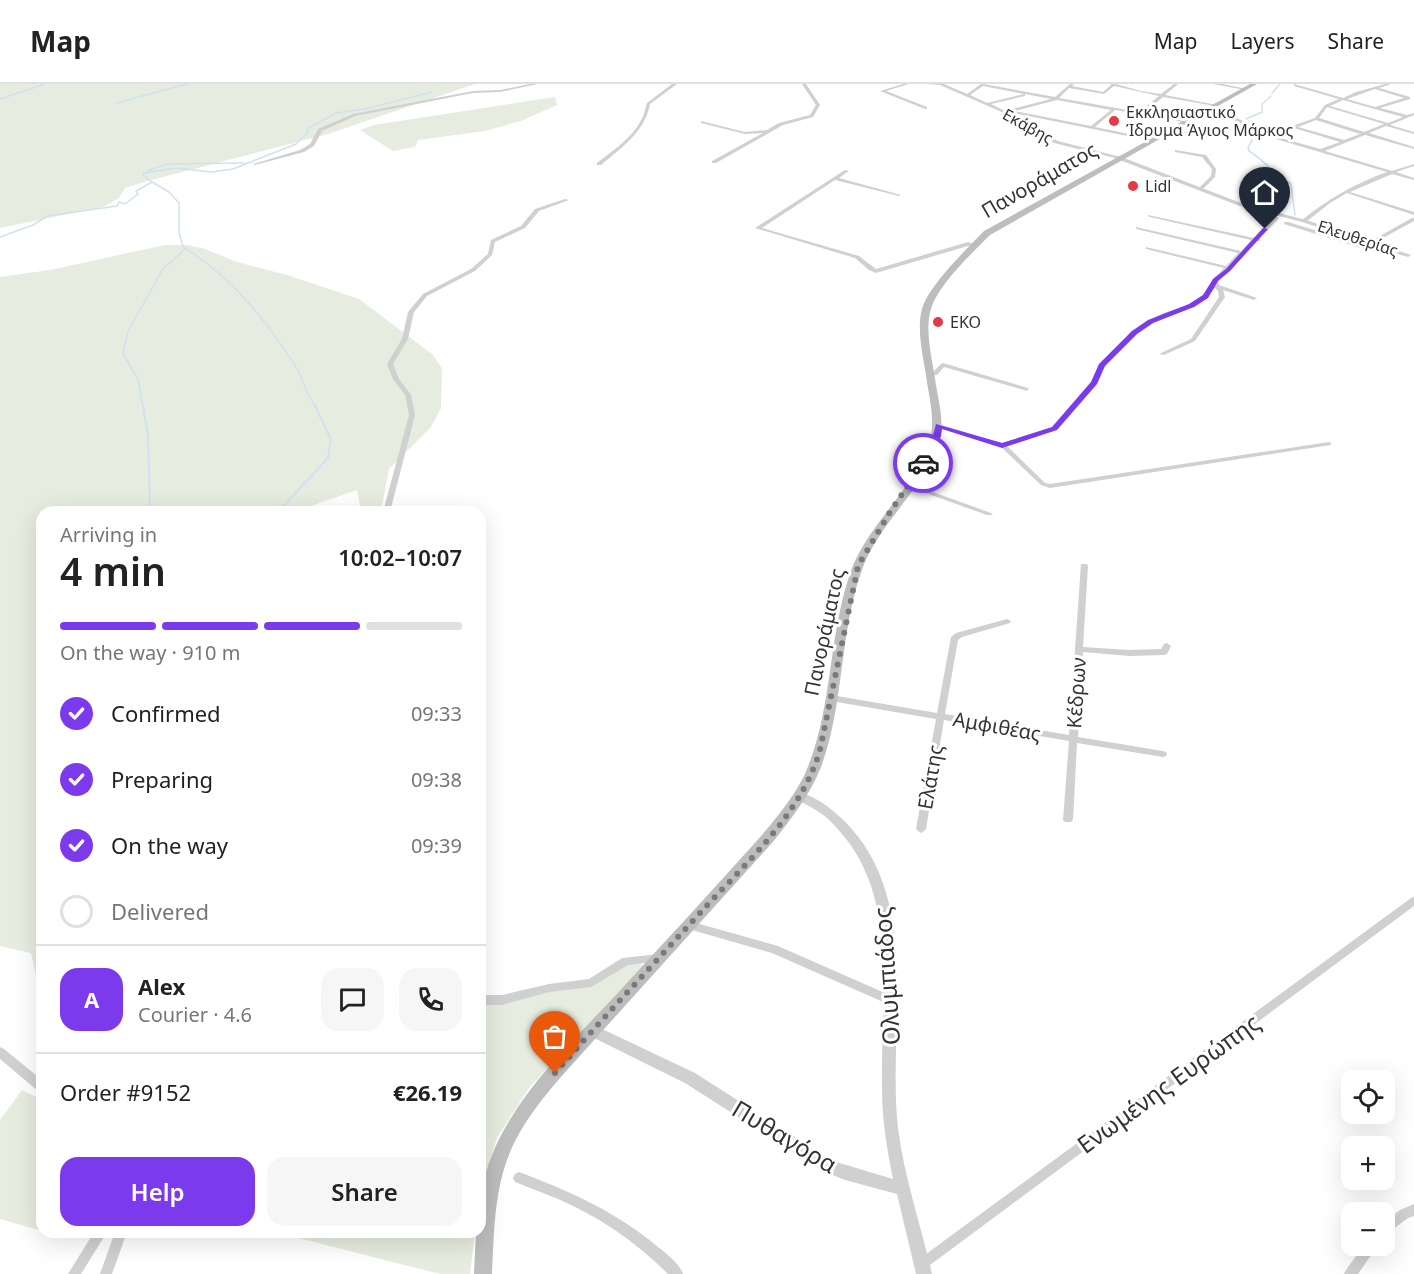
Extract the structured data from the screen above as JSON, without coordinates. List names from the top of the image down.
{
  "streets": {
    "main road": ["Πανοράματος"],
    "street": [
      "Εκάβης",
      "Ελευθερίας",
      "Κέδρων",
      "Αμφιθέας",
      "Ελάτης",
      "Ολυμπιάδος",
      "Ενωμένης Ευρώπης",
      "Πυθαγόρα"
    ]
  },
  "crossings": [
    ["Εκάβης", "Πανοράματος"],
    ["Εκάβης", "Ελευθερίας"],
    ["Πανοράματος", "Ελευθερίας"],
    ["Πανοράματος", "Αμφιθέας"],
    ["Πανοράματος", "Ολυμπιάδος"],
    ["Πανοράματος", "Πυθαγόρα"],
    ["Κέδρων", "Αμφιθέας"],
    ["Αμφιθέας", "Ελάτης"],
    ["Ολυμπιάδος", "Πυθαγόρα"]
  ],
  "places": ["Εκκλησιαστικό Ίδρυμα Άγιος Μάρκος", "Lidl", "EKO"],
  "page": {
    "header": "Map",
    "nav": ["Map", "Layers", "Share"],
    "heading": ["4 min", "Arriving in", "10:02–10:07"],
    "panel": [
      "Alex",
      "Courier · 4.6",
      "Order #9152",
      "€26.19"
    ],
    "bar": "On the way · 910 m",
    "list": [
      ["Confirmed", "09:33"],
      ["Preparing", "09:38"],
      ["On the way", "09:39"],
      "Delivered"
    ],
    "round": "A",
    "map_buttons": ["+", "−"],
    "buttons": ["Help", "Share"]
  }
}
